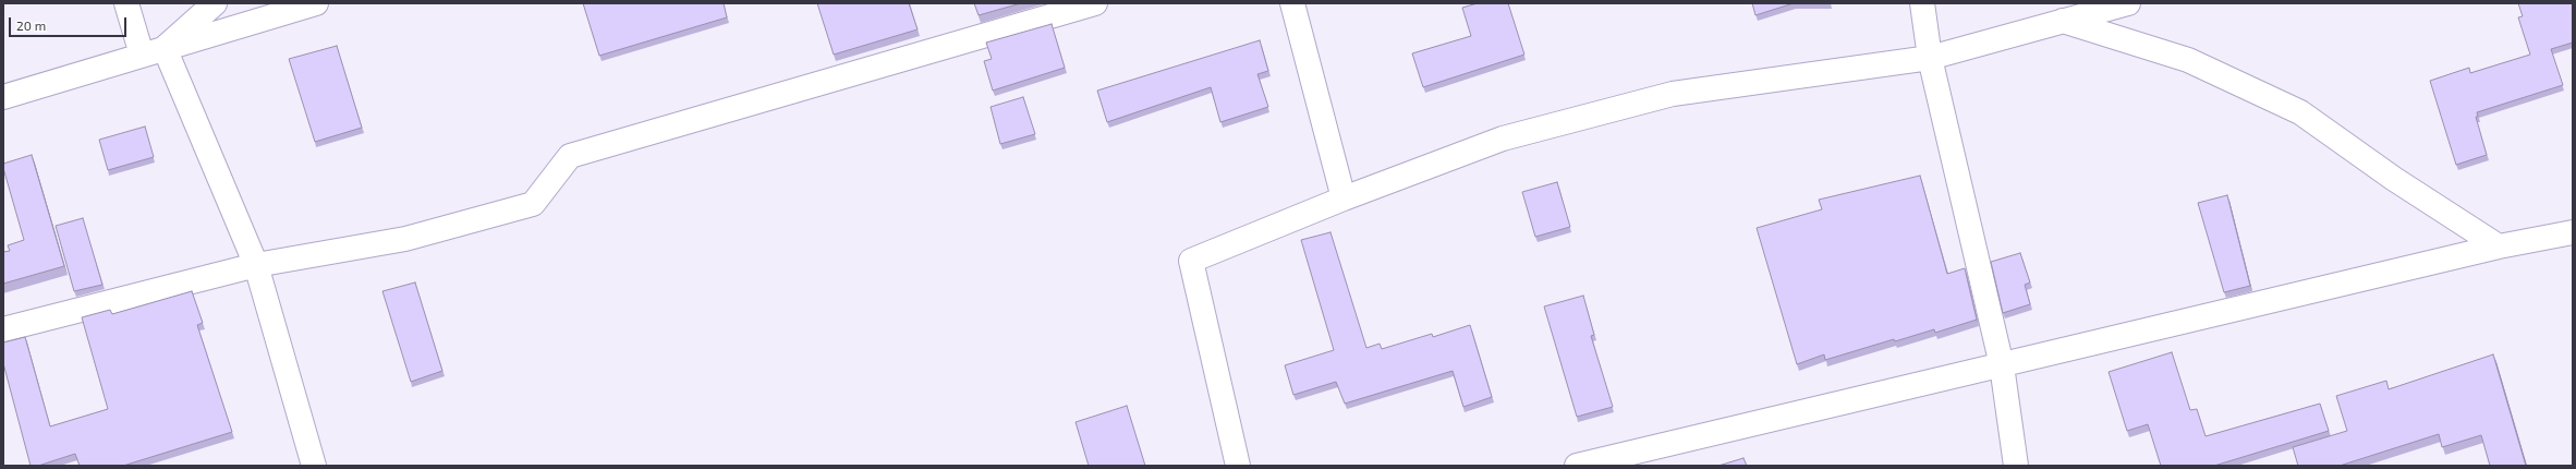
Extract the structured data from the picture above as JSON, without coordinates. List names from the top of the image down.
{
  "scale_bar": "20 m"
}
